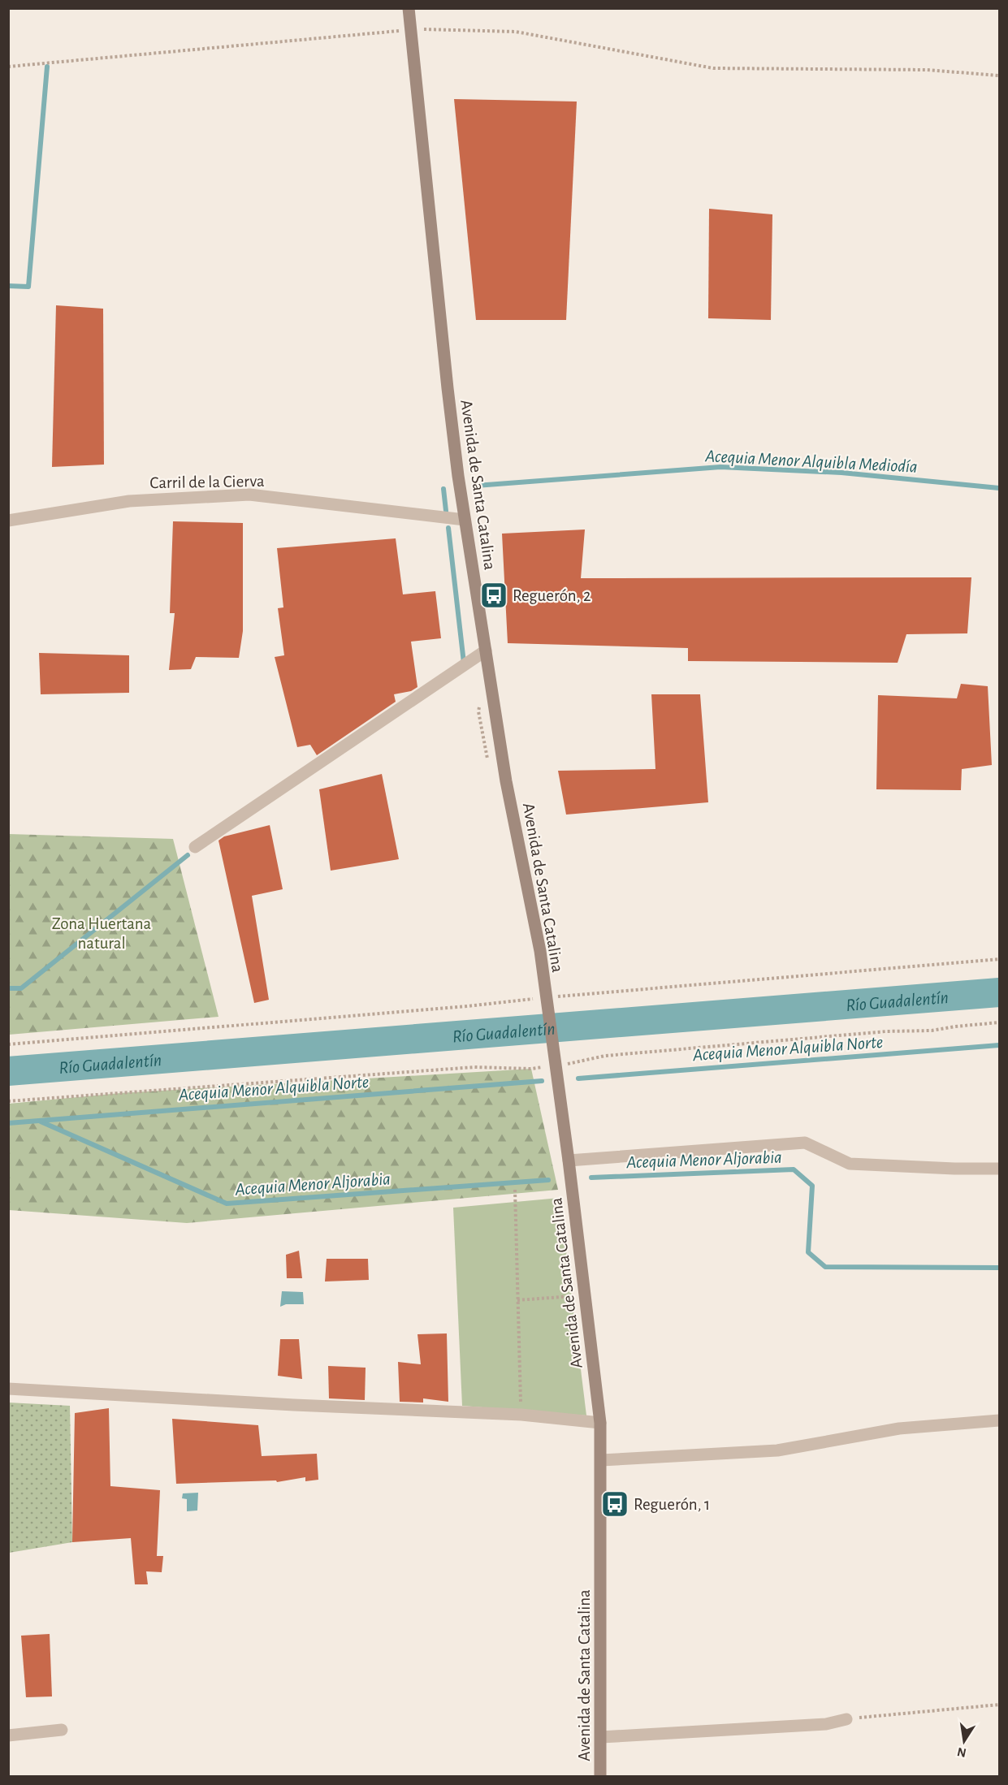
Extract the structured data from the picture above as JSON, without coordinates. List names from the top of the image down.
{
  "streets": {
    "main road": ["Avenida de Santa Catalina"],
    "street": ["Carril de la Cierva"]
  },
  "crossings": [
    ["Carril de la Cierva", "Avenida de Santa Catalina"]
  ],
  "water": [
    "Acequia Menor Alquibla Mediodía",
    "Río Guadalentín",
    "Acequia Menor Alquibla Norte",
    "Acequia Menor Aljorabia"
  ],
  "parks": ["Zona Huertana natural"],
  "places": {
    "bus stop": ["Reguerón, 2", "Reguerón, 1"]
  },
  "north": "bottom"
}
